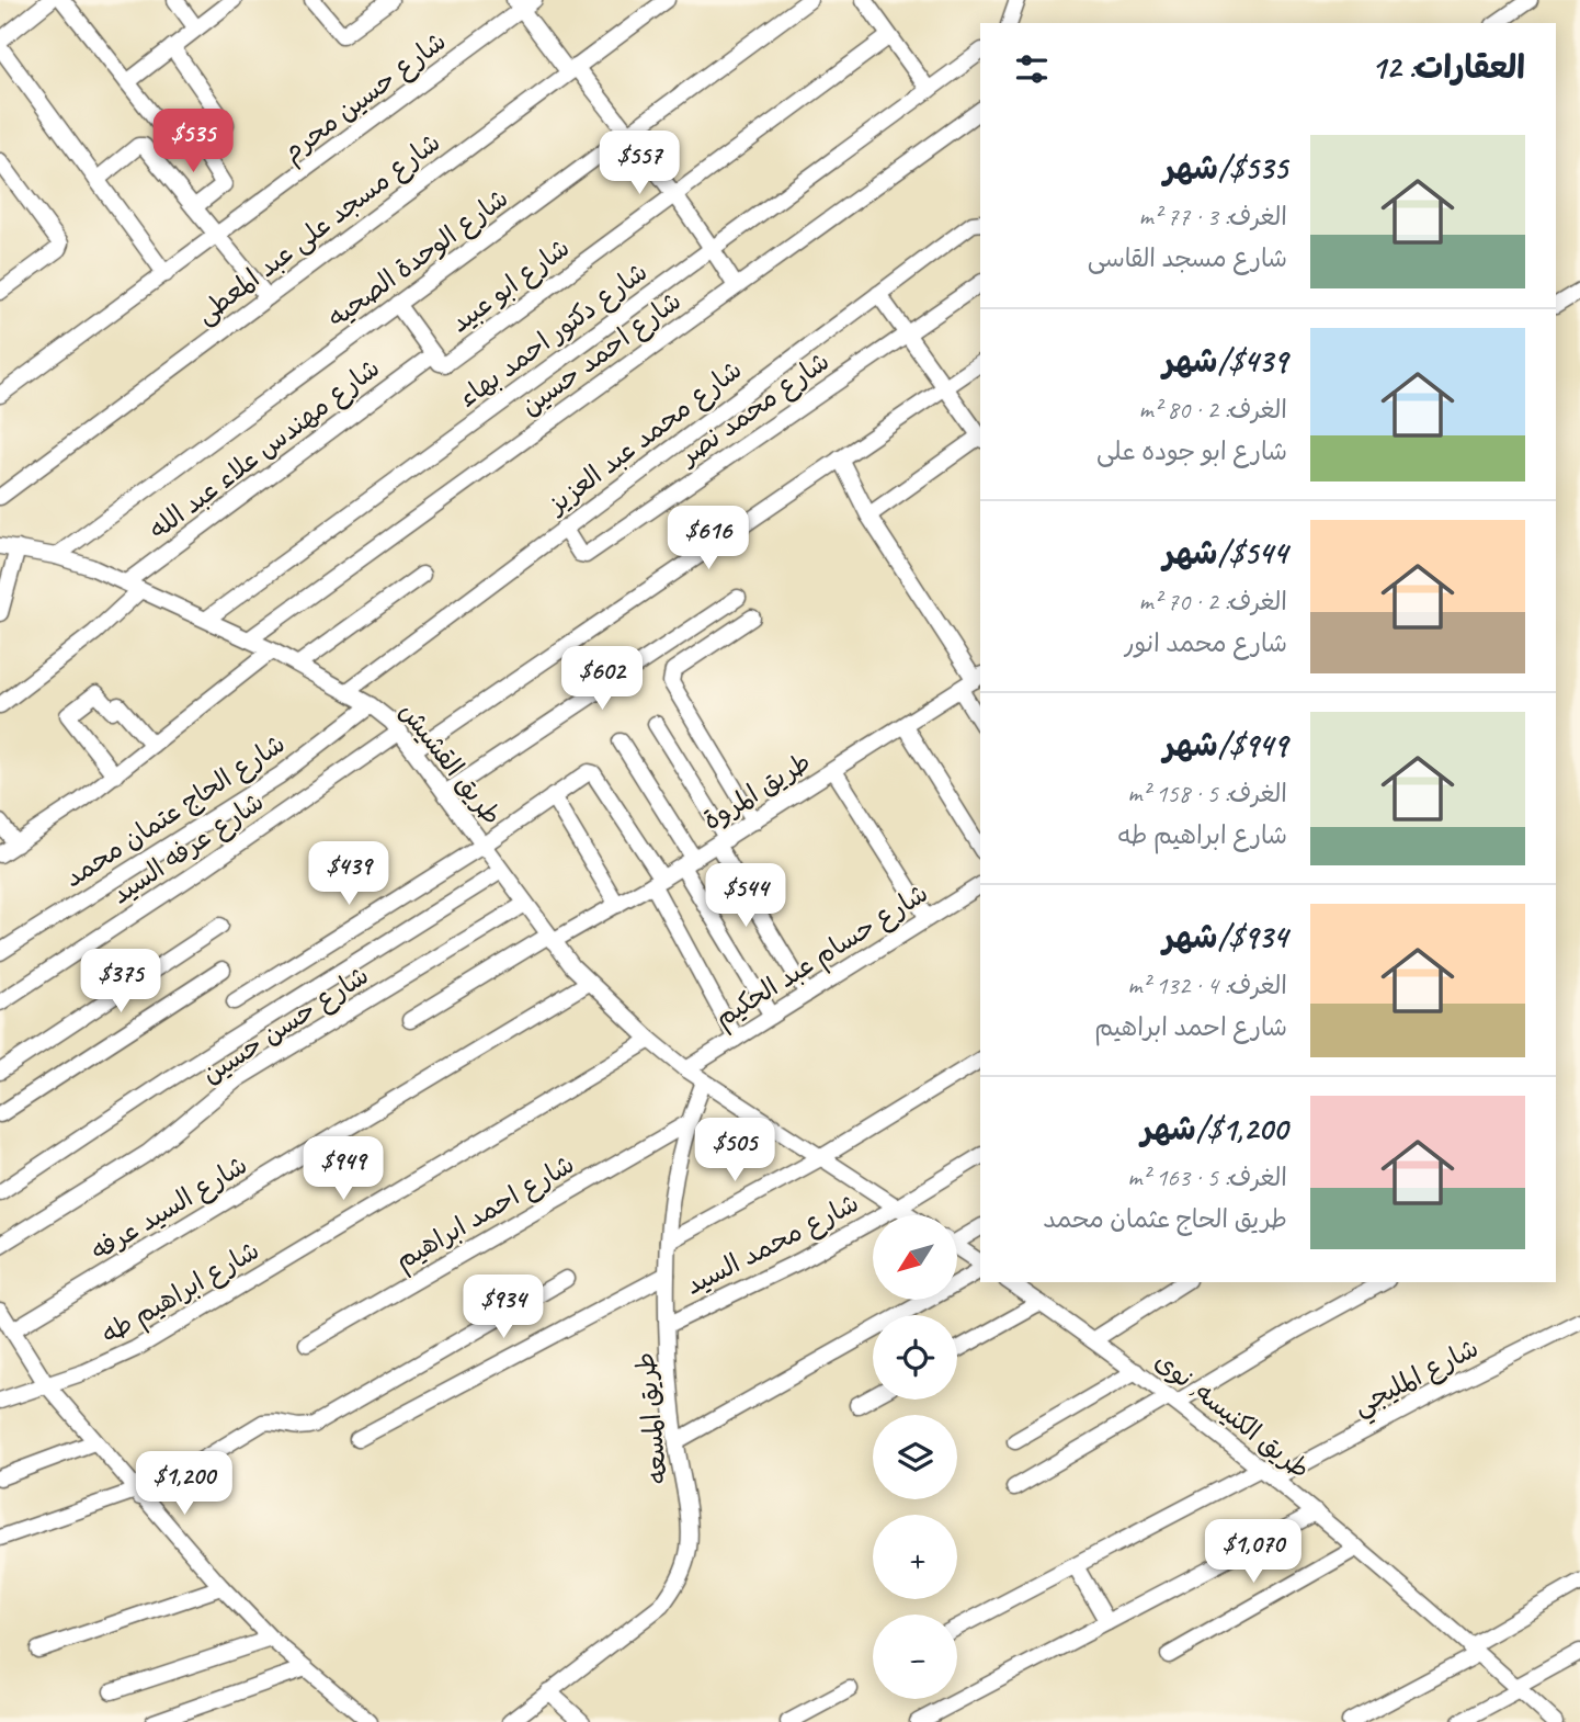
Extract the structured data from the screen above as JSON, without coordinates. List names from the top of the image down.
{
  "streets": {
    "street": [
      "شارع حسين محرم",
      "شارع مسجد على عبد المعطى",
      "شارع الوحدة الصحيه",
      "شارع ابو عبيد",
      "شارع دكتور احمد بهاء",
      "شارع احمد حسين",
      "شارع محمد نصر",
      "شارع محمد عبد العزيز",
      "شارع مهندس علاء عبد الله",
      "طريق القشيش",
      "طريق المروة",
      "شارع الحاج عتمان محمد",
      "شارع عرفه السيد",
      "شارع حسام عبد الحكيم",
      "شارع حسن حسين",
      "شارع السيد عرفه",
      "شارع احمد ابراهيم",
      "شارع محمد السيد",
      "شارع ابراهيم طه",
      "شارع المليجي",
      "طريق الكنيسه, نوى",
      "طريق المسعه"
    ]
  },
  "crossings": [
    ["شارع الوحدة الصحيه", "شارع ابو عبيد"],
    ["شارع الوحدة الصحيه", "طريق القشيش"],
    ["شارع ابو عبيد", "شارع مهندس علاء عبد الله"],
    ["شارع دكتور احمد بهاء", "طريق القشيش"],
    ["شارع احمد حسين", "طريق القشيش"],
    ["شارع محمد نصر", "شارع محمد عبد العزيز"],
    ["شارع محمد عبد العزيز", "طريق القشيش"],
    ["شارع مهندس علاء عبد الله", "طريق القشيش"],
    ["طريق القشيش", "طريق المروة"],
    ["طريق القشيش", "شارع الحاج عتمان محمد"],
    ["طريق القشيش", "شارع عرفه السيد"],
    ["طريق القشيش", "شارع حسام عبد الحكيم"],
    ["طريق القشيش", "شارع حسن حسين"],
    ["طريق القشيش", "شارع السيد عرفه"],
    ["طريق القشيش", "شارع ابراهيم طه"],
    ["طريق القشيش", "طريق المسعه"],
    ["شارع احمد ابراهيم", "طريق المسعه"],
    ["شارع محمد السيد", "طريق المسعه"],
    ["شارع المليجي", "طريق الكنيسه, نوى"]
  ],
  "north": "bottom left",
  "page": {
    "heading": "العقارات: 12",
    "price": [
      "$535",
      "$557",
      "$616",
      "$602",
      "$439",
      "$544",
      "$375",
      "$505",
      "$949",
      "$934",
      "$1,200",
      "$1,070"
    ],
    "list": [
      {
        "name": "$535/شهر",
        "note": "الغرف: 3 · 77 m² · شارع مسجد القاسى"
      },
      {
        "name": "$439/شهر",
        "note": "الغرف: 2 · 80 m² · شارع ابو جوده على"
      },
      {
        "name": "$544/شهر",
        "note": "الغرف: 2 · 70 m² · شارع محمد انور"
      },
      {
        "name": "$949/شهر",
        "note": "الغرف: 5 · 158 m² · شارع ابراهيم طه"
      },
      {
        "name": "$934/شهر",
        "note": "الغرف: 4 · 132 m² · شارع احمد ابراهيم"
      },
      {
        "name": "$1,200/شهر",
        "note": "الغرف: 5 · 163 m² · طريق الحاج عثمان محمد"
      }
    ],
    "map_buttons": ["+", "−"]
  }
}
